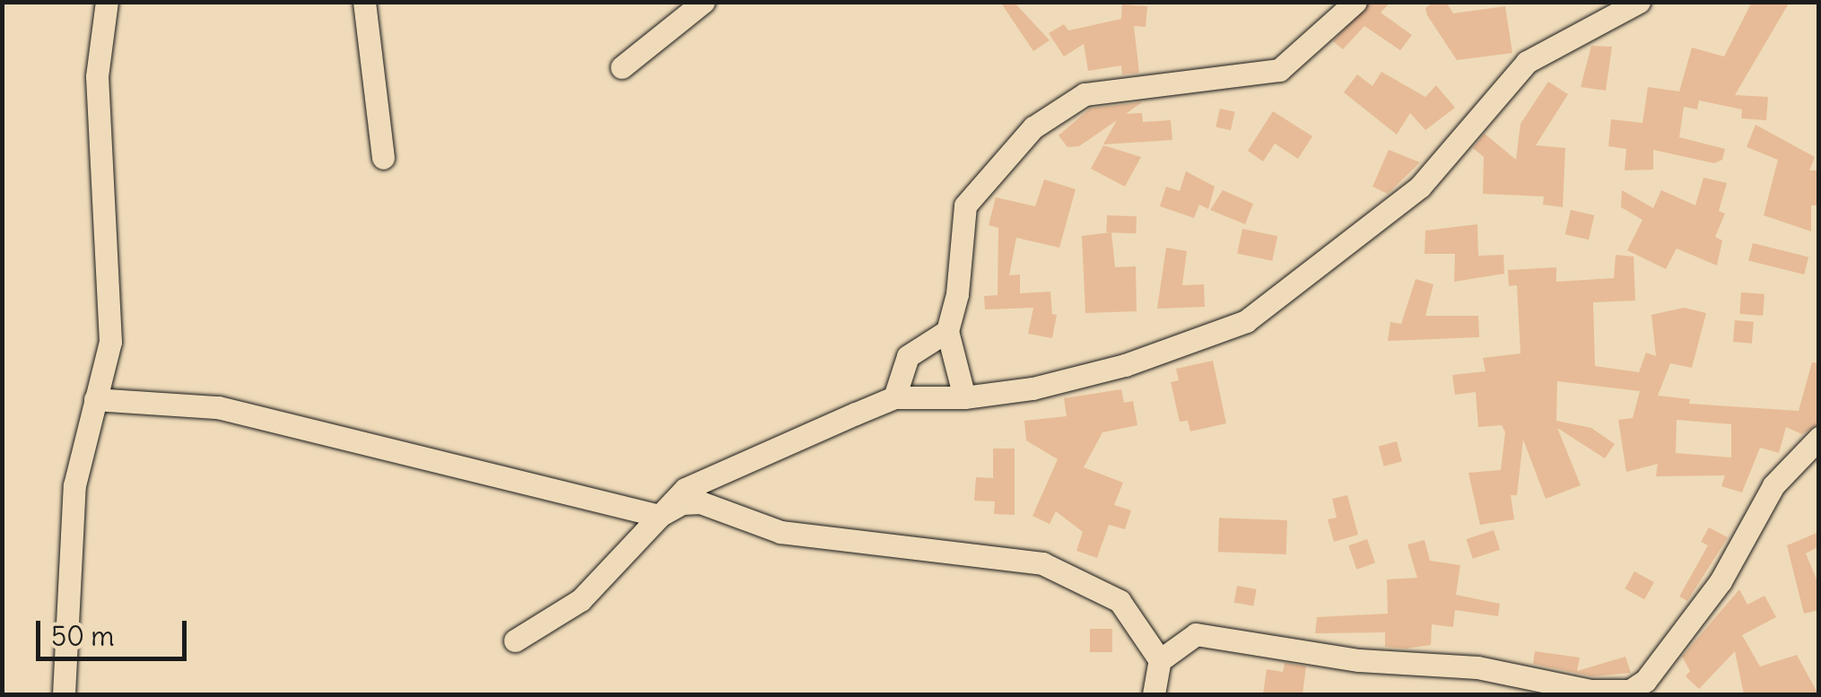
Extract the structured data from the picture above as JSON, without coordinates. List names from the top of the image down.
{
  "scale_bar": "50 m"
}
